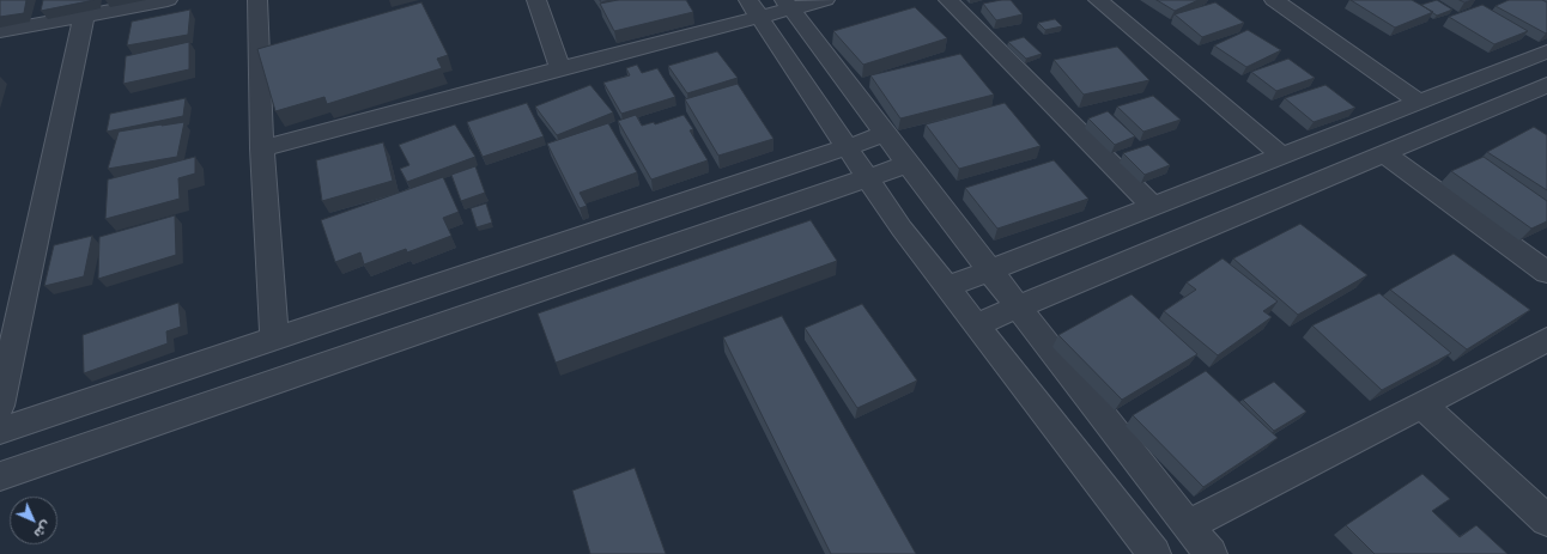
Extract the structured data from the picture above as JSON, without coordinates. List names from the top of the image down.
{
  "north": "bottom right"
}
